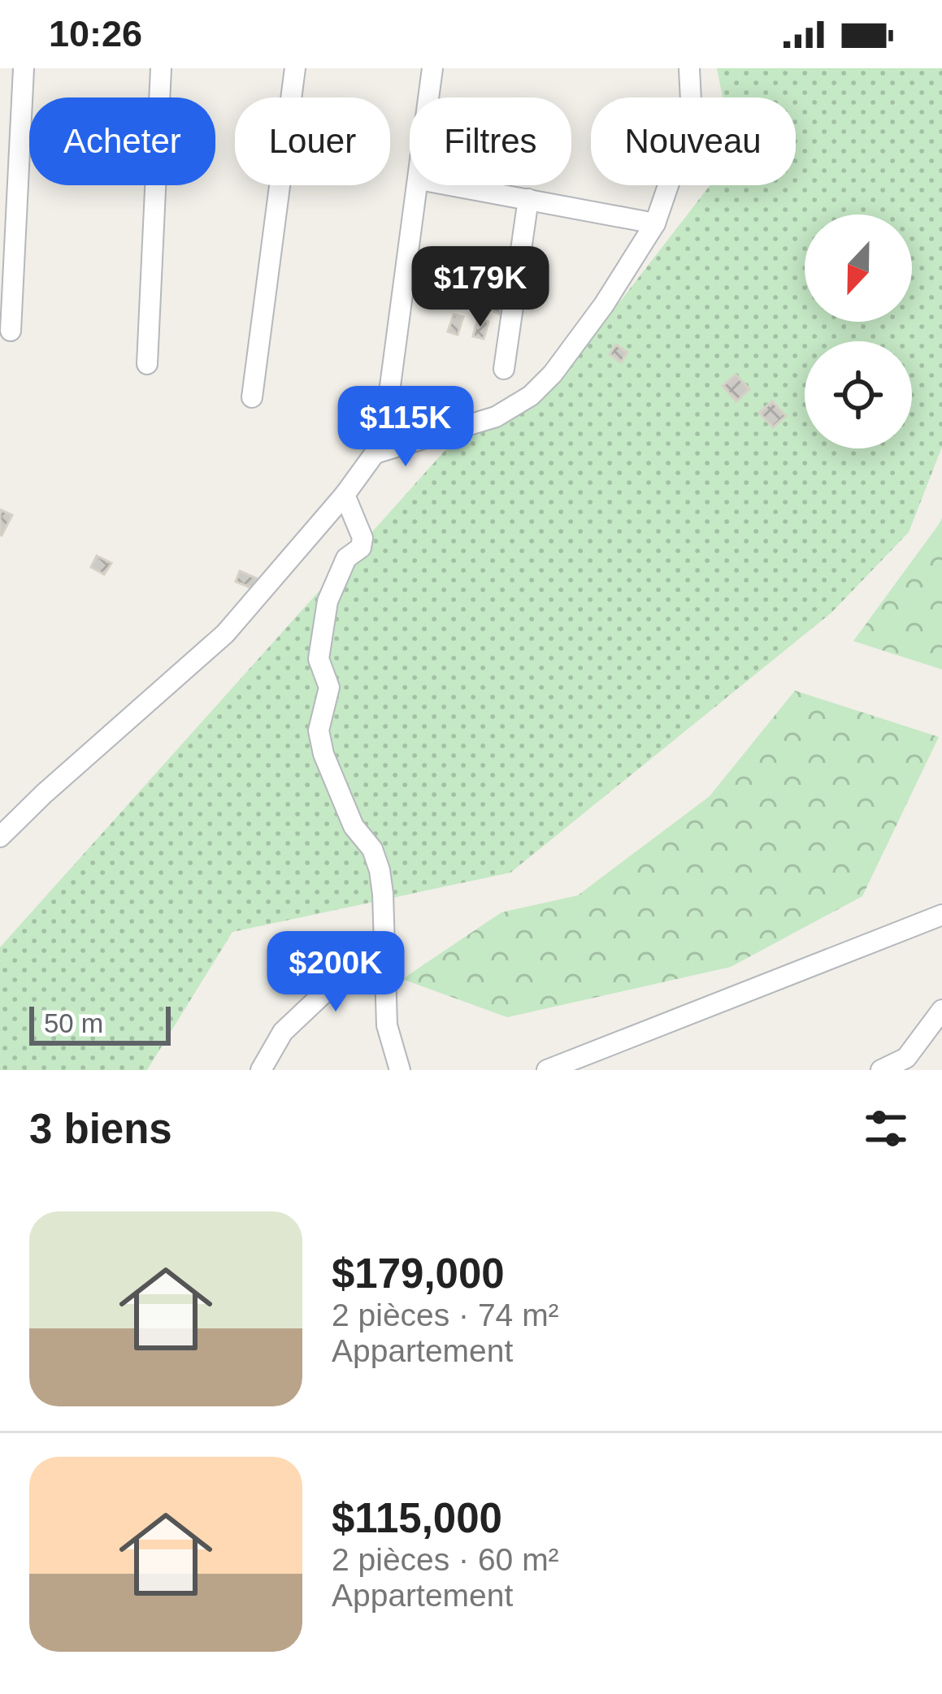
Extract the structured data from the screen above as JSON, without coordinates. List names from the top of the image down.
{
  "scale_bar": "50 m",
  "north": "bottom",
  "page": {
    "status": "10:26",
    "chip": [
      "Acheter",
      "Louer",
      "Filtres",
      "Nouveau"
    ],
    "price": ["$179K", "$115K", "$200K"],
    "scale": "50 m",
    "heading": "3 biens",
    "list": [
      {
        "name": "$179,000",
        "note": "2 pièces · 74 m² · Appartement"
      },
      {
        "name": "$115,000",
        "note": "2 pièces · 60 m² · Appartement"
      }
    ]
  }
}
